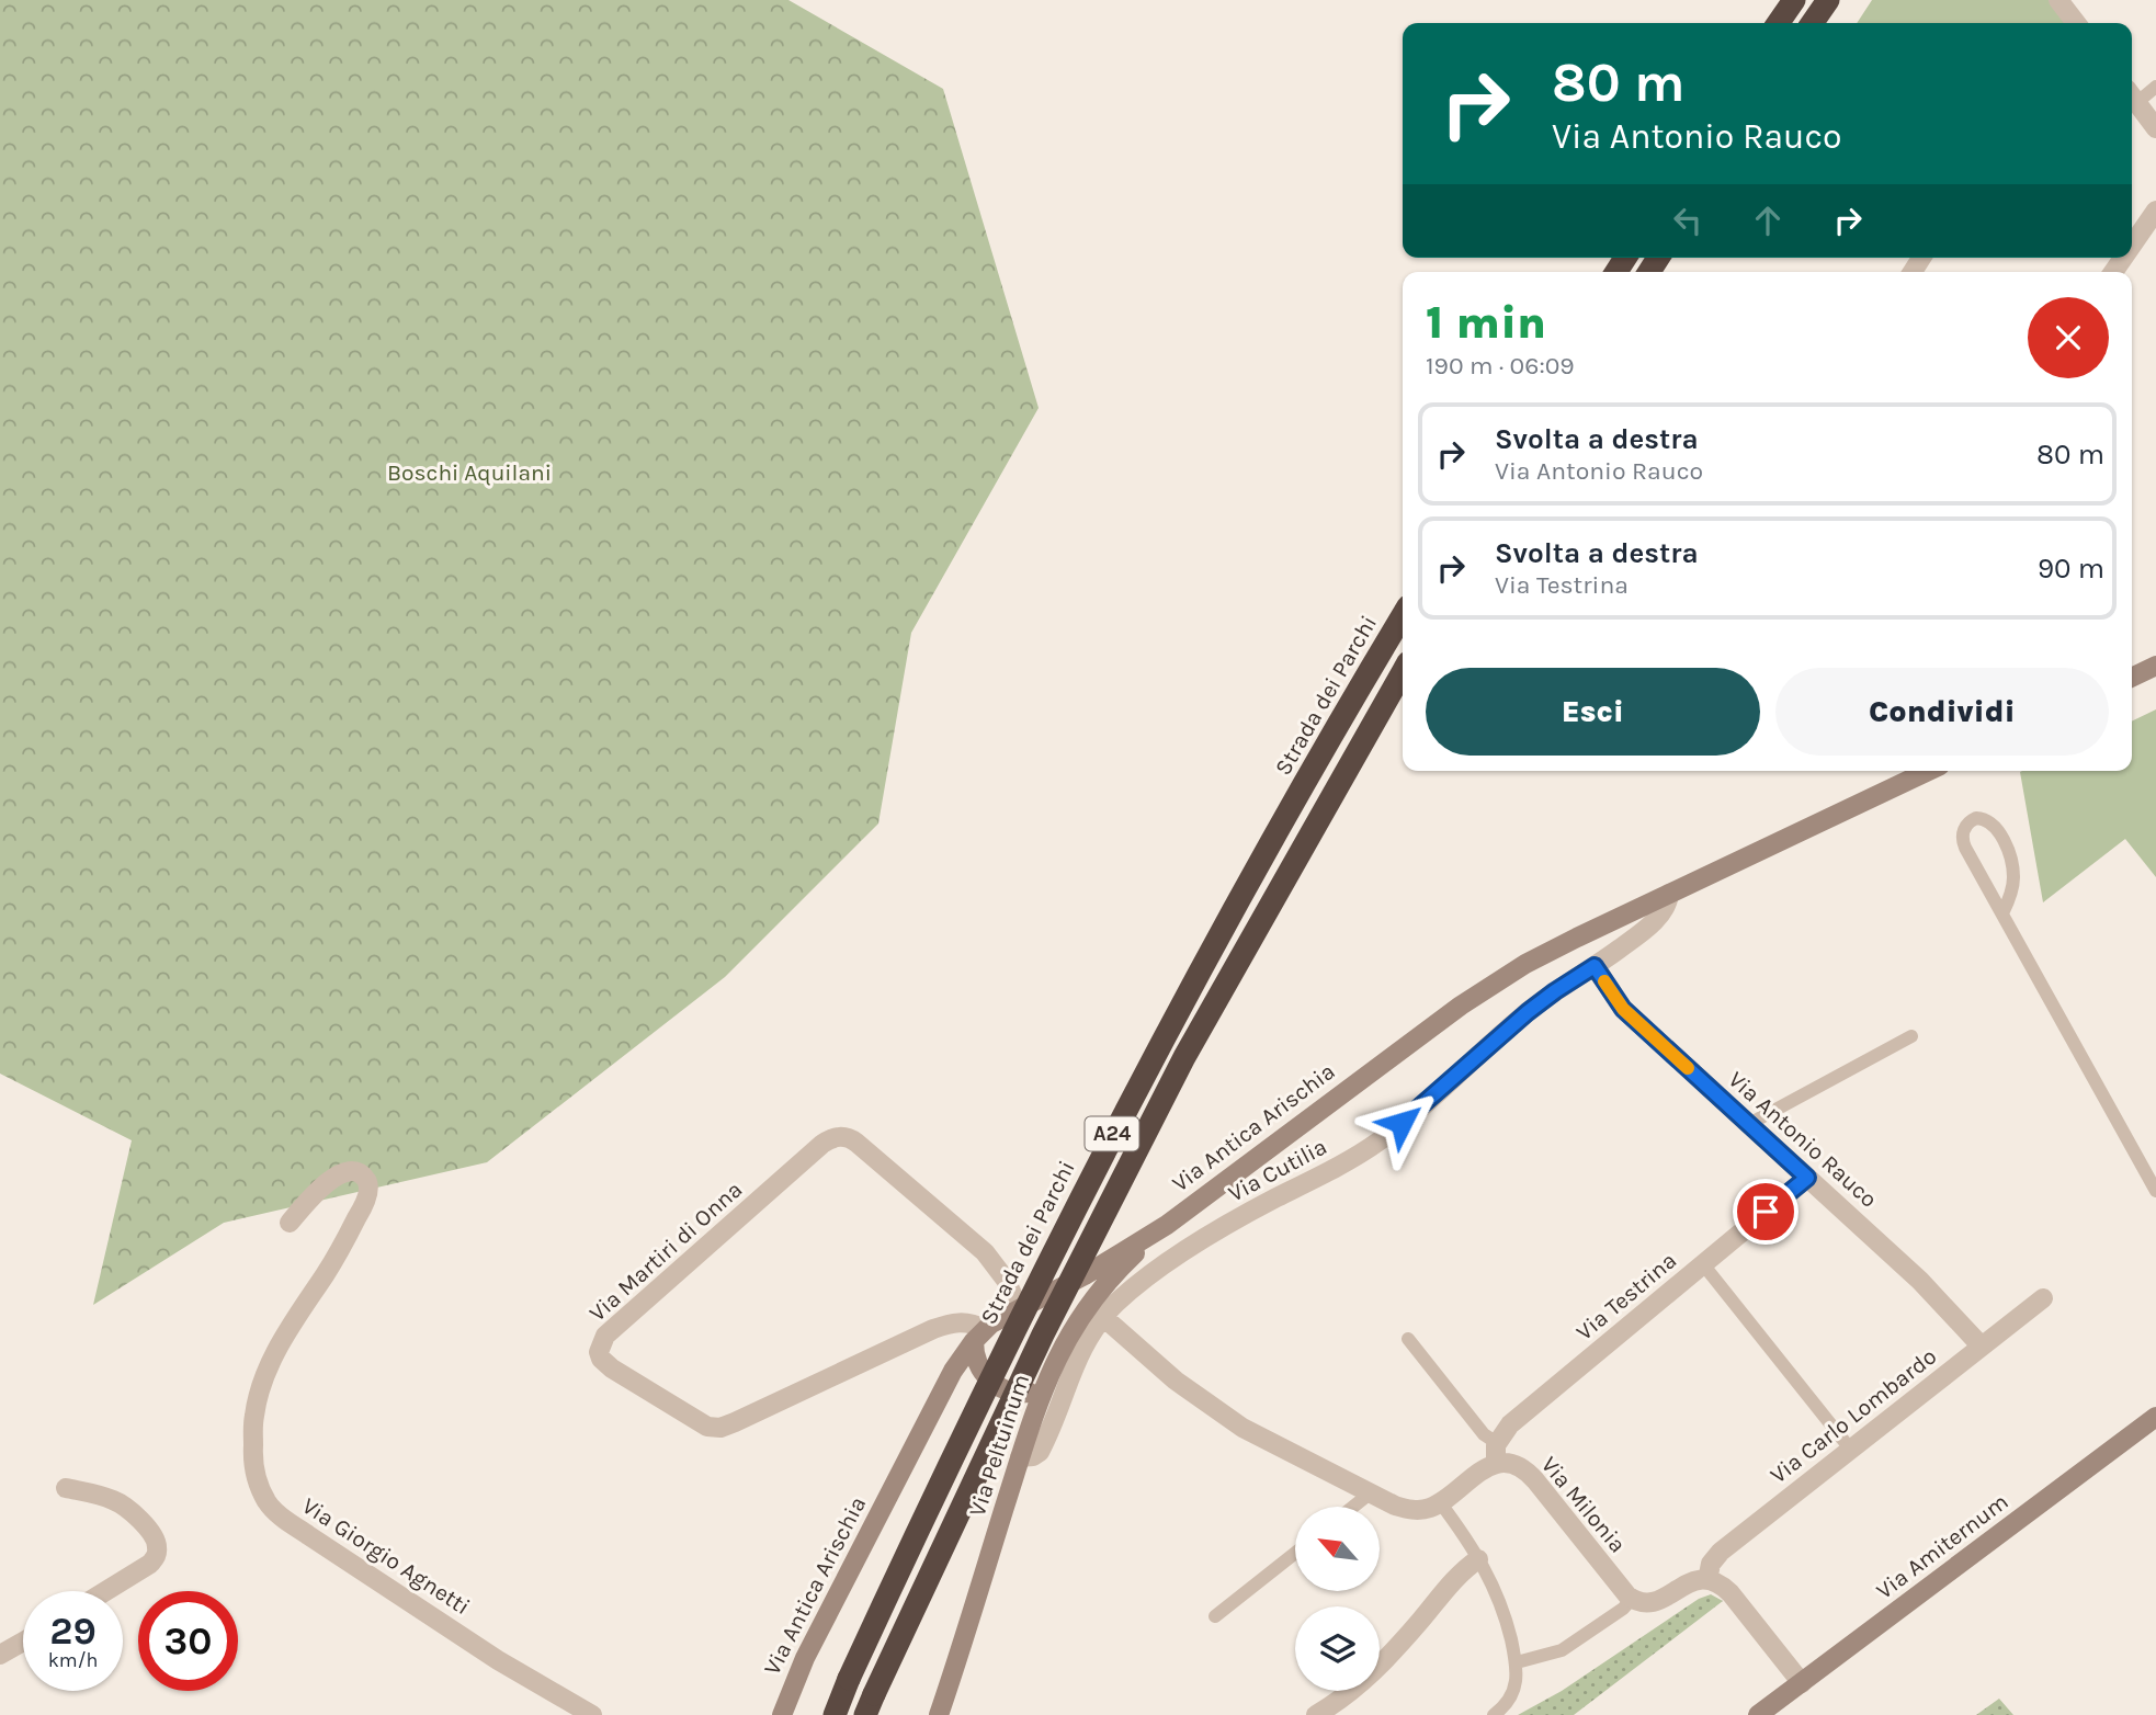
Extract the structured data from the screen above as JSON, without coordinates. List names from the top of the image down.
{
  "streets": {
    "highway": ["Strada dei Parchi", "A24"],
    "main road": ["Via Antica Arischia", "Via Peltuinum", "Via Amiternum"],
    "street": [
      "Via Antonio Rauco",
      "Via Cutilia",
      "Via Martiri di Onna",
      "Via Testrina",
      "Via Carlo Lombardo",
      "Via Milonia",
      "Via Giorgio Agnetti"
    ]
  },
  "crossings": [
    ["Via Antica Arischia", "Via Cutilia"],
    ["Via Antica Arischia", "Via Martiri di Onna"],
    ["Via Antica Arischia", "Via Peltuinum"],
    ["Via Antonio Rauco", "Via Cutilia"],
    ["Via Antonio Rauco", "Via Testrina"],
    ["Via Antonio Rauco", "Via Carlo Lombardo"],
    ["Via Cutilia", "Via Peltuinum"],
    ["Via Martiri di Onna", "Via Peltuinum"]
  ],
  "parks": ["Boschi Aquilani"],
  "north": "top left",
  "page": {
    "turn": ["80 m", "Via Antonio Rauco"],
    "heading": ["1 min", "190 m · 06:09"],
    "list": [
      {
        "name": "Svolta a destra",
        "note": "Via Antonio Rauco",
        "value": "80 m"
      },
      {
        "name": "Svolta a destra",
        "note": "Via Testrina",
        "value": "90 m"
      }
    ],
    "buttons": ["Esci", "Condividi"],
    "speed": "29 km/h",
    "limit": "30"
  }
}
